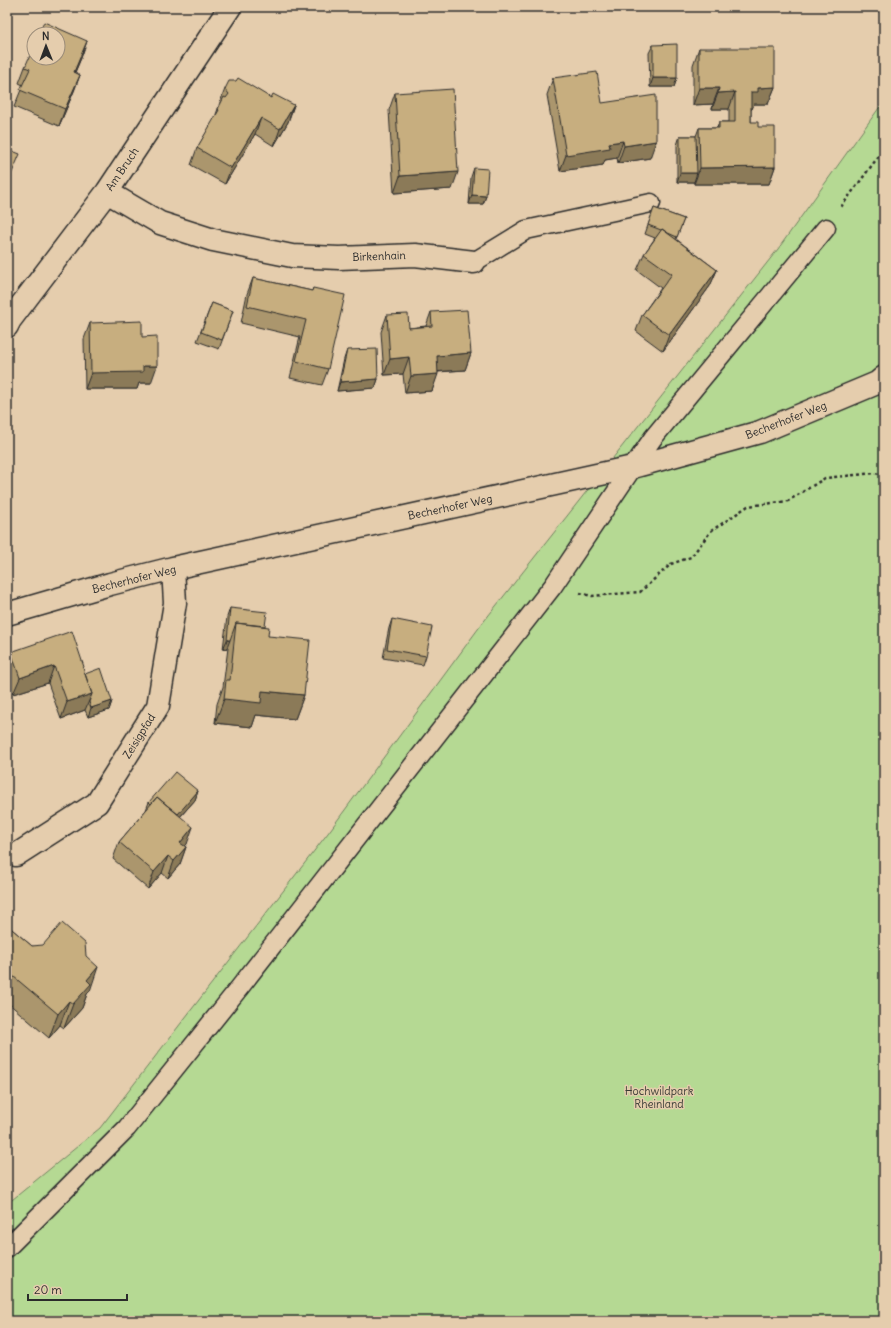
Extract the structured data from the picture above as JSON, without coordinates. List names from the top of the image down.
{
  "streets": {
    "street": [
      "Am Bruch",
      "Birkenhain",
      "Becherhofer Weg",
      "Zeisigpfad"
    ]
  },
  "crossings": [
    ["Am Bruch", "Birkenhain"],
    ["Becherhofer Weg", "Zeisigpfad"]
  ],
  "parks": ["Hochwildpark Rheinland"],
  "scale_bar": "20 m",
  "north": "top"
}
